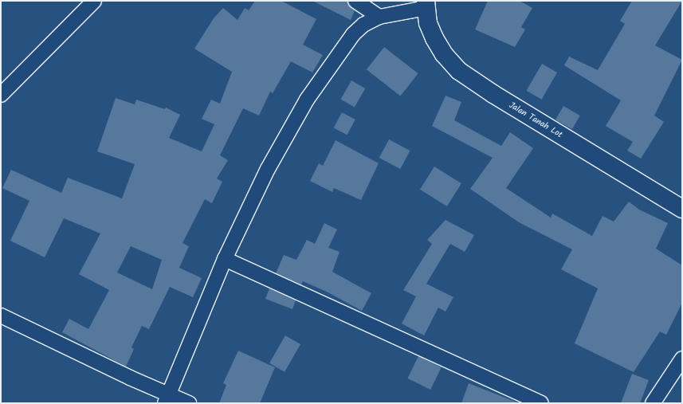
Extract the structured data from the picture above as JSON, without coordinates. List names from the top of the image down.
{
  "streets": {
    "main road": ["Jalan Tanah Lot"]
  }
}
